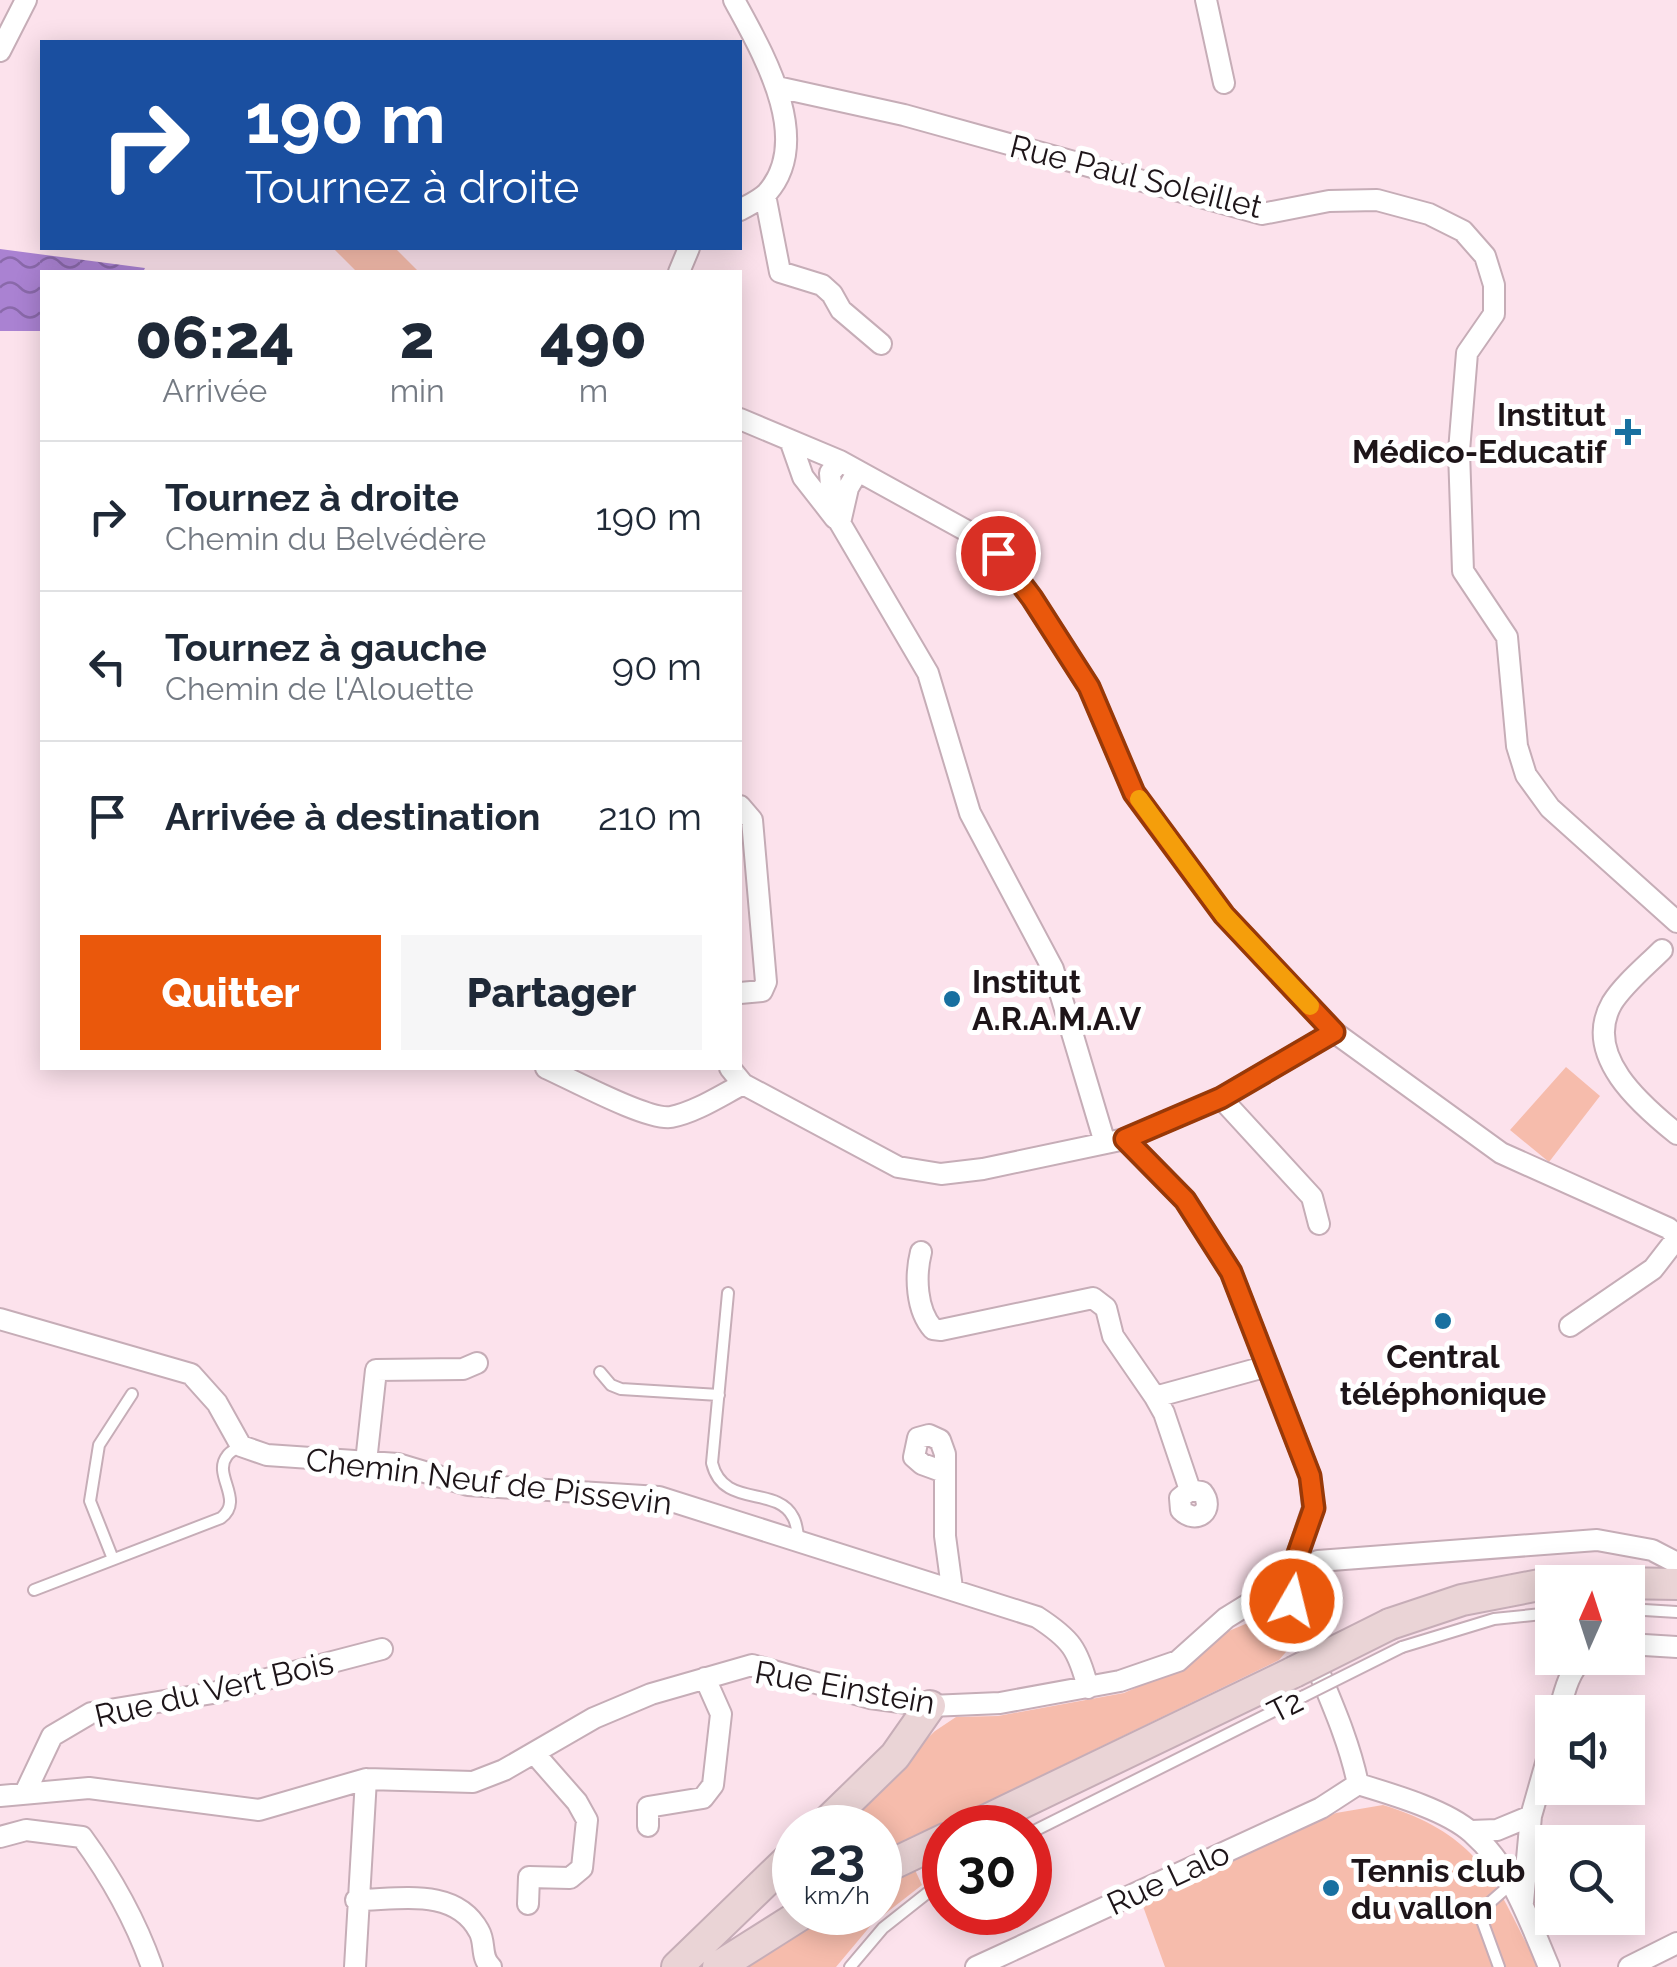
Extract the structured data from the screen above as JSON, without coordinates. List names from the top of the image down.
{
  "streets": {
    "street": [
      "Rue Paul Soleillet",
      "Chemin Neuf de Pissevin",
      "Rue Einstein",
      "Rue du Vert Bois",
      "Rue Lalo"
    ],
    "lane": ["T2"]
  },
  "crossings": [
    ["Chemin Neuf de Pissevin", "Rue Einstein"],
    ["Rue Einstein", "Rue du Vert Bois"]
  ],
  "places": {
    "health": ["Institut Médico-Educatif"],
    "other": ["Institut A.R.A.M.A.V", "Central téléphonique", "Tennis club du vallon"]
  },
  "north": "top",
  "page": {
    "turn": ["190 m", "Tournez à droite"],
    "eta": [
      "06:24",
      "Arrivée",
      "2",
      "min",
      "490",
      "m"
    ],
    "list": [
      {
        "name": "Tournez à droite",
        "note": "Chemin du Belvédère",
        "value": "190 m"
      },
      {
        "name": "Tournez à gauche",
        "note": "Chemin de l'Alouette",
        "value": "90 m"
      },
      {
        "name": "Arrivée à destination",
        "value": "210 m"
      }
    ],
    "buttons": ["Quitter", "Partager"],
    "speed": "23 km/h",
    "limit": "30"
  }
}
